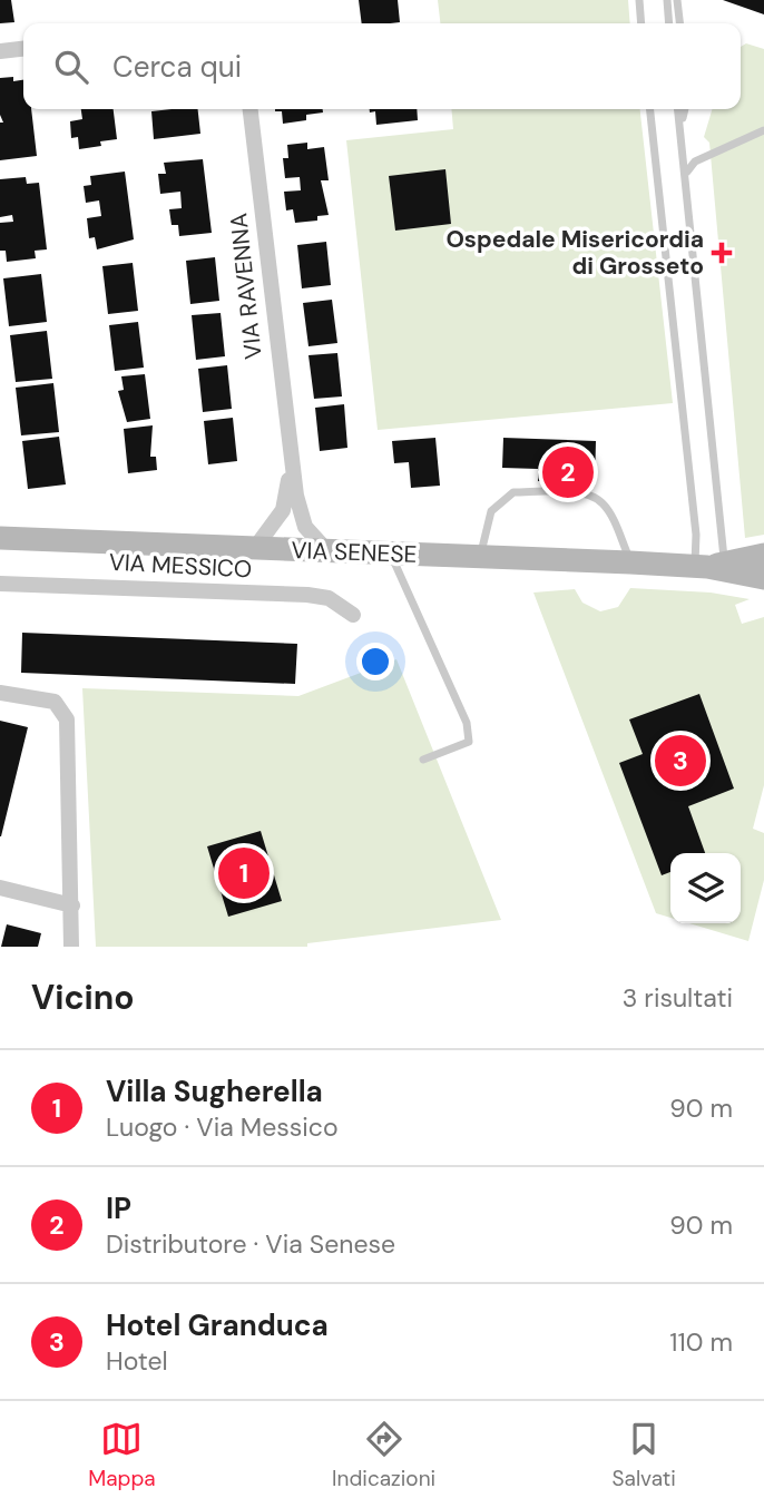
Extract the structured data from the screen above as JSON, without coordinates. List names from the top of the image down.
{
  "streets": {
    "main road": ["VIA SENESE"],
    "street": ["VIA RAVENNA", "VIA MESSICO"]
  },
  "crossings": [
    ["VIA RAVENNA", "VIA SENESE"]
  ],
  "places": {
    "health": ["Ospedale Misericordia di Grosseto"]
  },
  "page": {
    "search": "Cerca qui",
    "pins": ["2", "3", "1"],
    "heading": ["Vicino", "3 risultati"],
    "list": [
      {
        "mark": "1",
        "name": "Villa Sugherella",
        "note": "Luogo · Via Messico",
        "value": "90 m"
      },
      {
        "mark": "2",
        "name": "IP",
        "note": "Distributore · Via Senese",
        "value": "90 m"
      },
      {
        "mark": "3",
        "name": "Hotel Granduca",
        "note": "Hotel",
        "value": "110 m"
      }
    ],
    "nav": ["Mappa", "Indicazioni", "Salvati"]
  }
}
